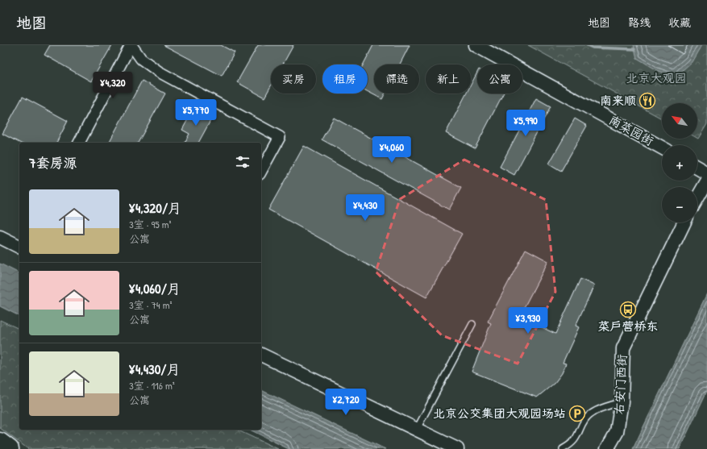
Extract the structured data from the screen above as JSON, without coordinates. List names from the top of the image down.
{
  "streets": {
    "street": ["南菜园街", "右安门西街"]
  },
  "parks": ["北京大观园"],
  "places": {
    "restaurant": ["南来顺"],
    "bus stop": ["菜户营桥东"],
    "parking": ["北京公交集团大观园场站"]
  },
  "north": "top left",
  "page": {
    "header": "地图",
    "nav": ["地图", "路线", "收藏"],
    "chip": [
      "买房",
      "租房",
      "筛选",
      "新上",
      "公寓"
    ],
    "price": [
      "¥4,320",
      "¥5,770",
      "¥5,990",
      "¥4,060",
      "¥4,430",
      "¥3,930",
      "¥2,720"
    ],
    "map_buttons": ["+", "−"],
    "heading": "7套房源",
    "list": [
      {
        "name": "¥4,320/月",
        "note": "3室 · 95 m² · 公寓"
      },
      {
        "name": "¥4,060/月",
        "note": "3室 · 74 m² · 公寓"
      },
      {
        "name": "¥4,430/月",
        "note": "3室 · 116 m² · 公寓"
      }
    ]
  }
}
